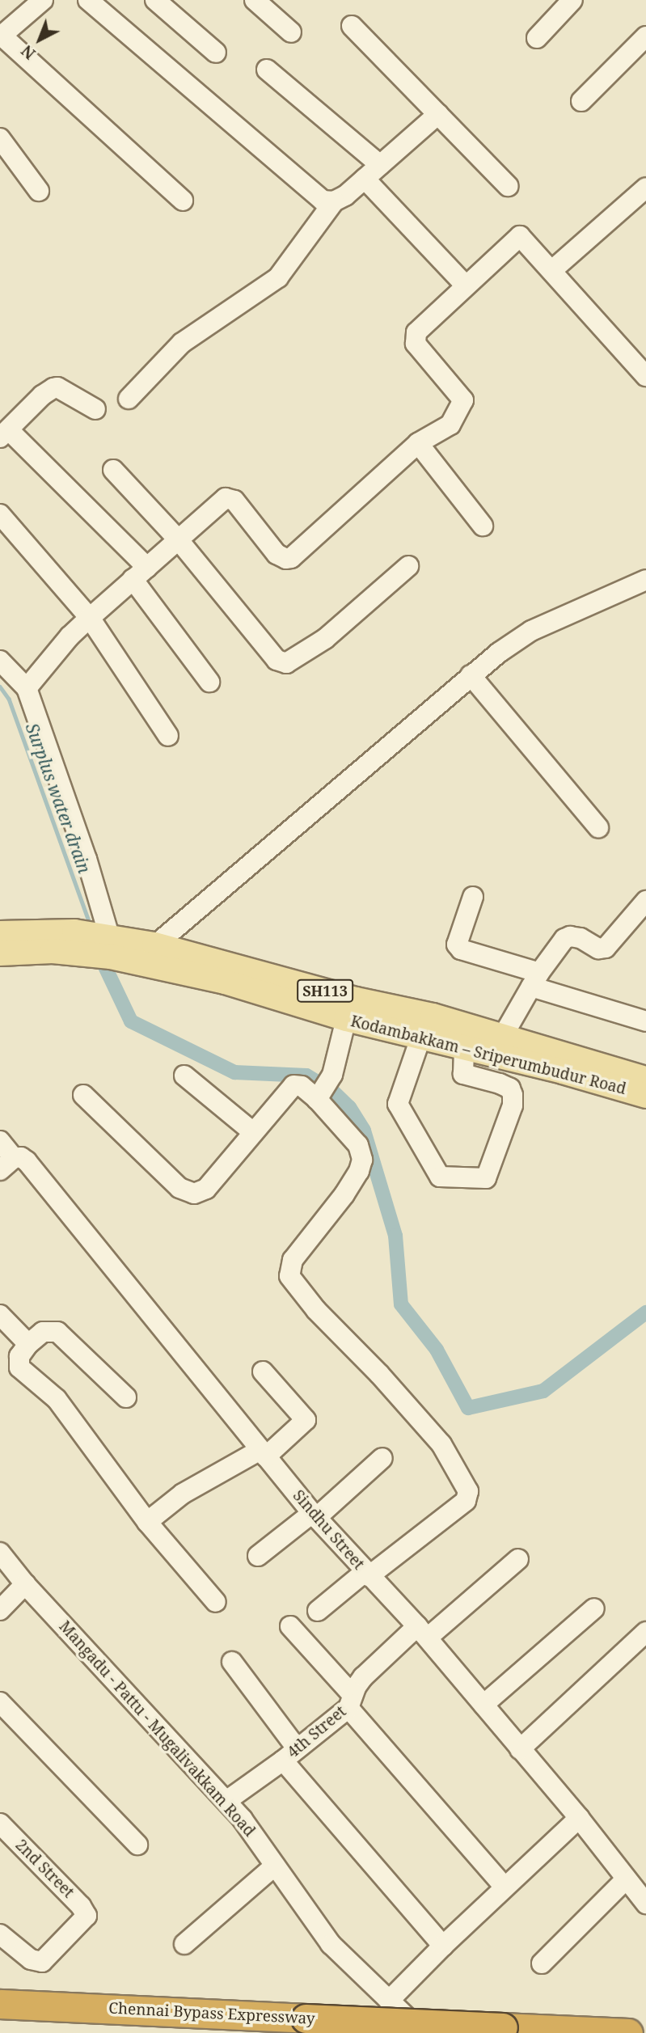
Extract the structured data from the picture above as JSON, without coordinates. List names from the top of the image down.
{
  "streets": {
    "highway": ["Chennai Bypass Expressway"],
    "main road": ["SH113", "Kodambakkam – Sriperumbudur Road"],
    "street": [
      "Sindhu Street",
      "Mangadu - Pattu - Mugalivakkam Road",
      "4th Street",
      "2nd Street"
    ]
  },
  "crossings": [
    ["Sindhu Street", "4th Street"],
    ["Mangadu - Pattu - Mugalivakkam Road", "4th Street"]
  ],
  "water": ["Surplus water drain"],
  "north": "bottom left"
}
